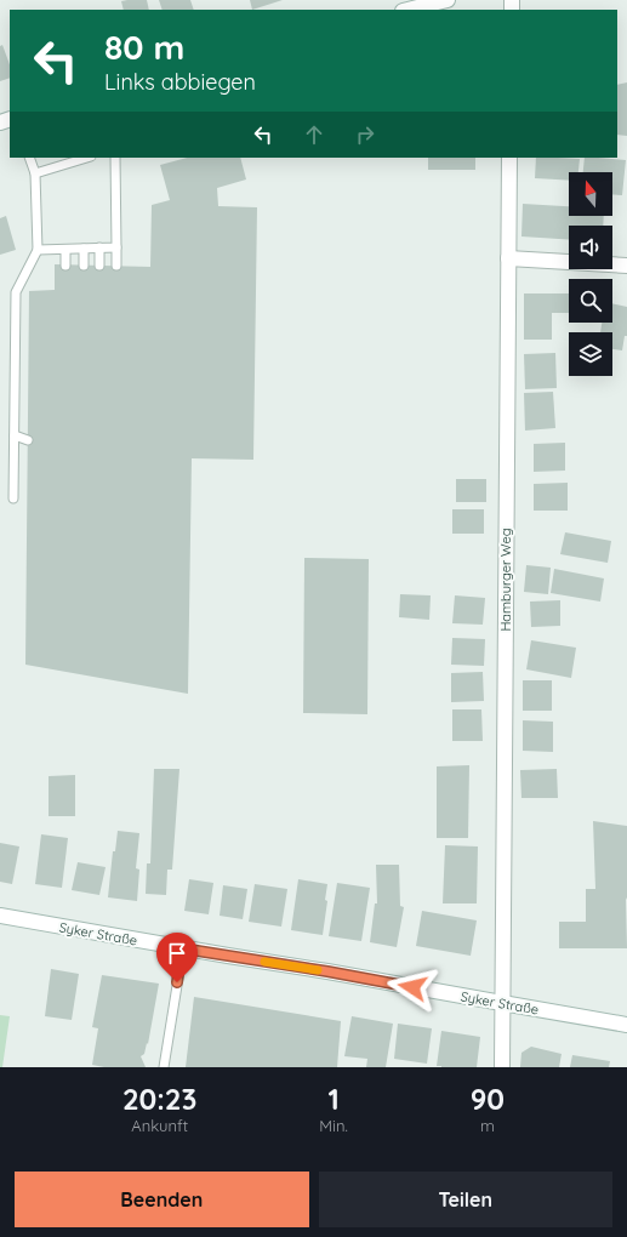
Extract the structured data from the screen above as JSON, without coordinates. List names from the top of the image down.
{
  "streets": {
    "street": ["Hamburger Weg", "Syker Straße"]
  },
  "crossings": [
    ["Hamburger Weg", "Syker Straße"]
  ],
  "north": "top",
  "page": {
    "turn": ["80 m", "Links abbiegen"],
    "eta": [
      "20:23",
      "Ankunft",
      "1",
      "Min.",
      "90",
      "m"
    ],
    "buttons": ["Beenden", "Teilen"]
  }
}
